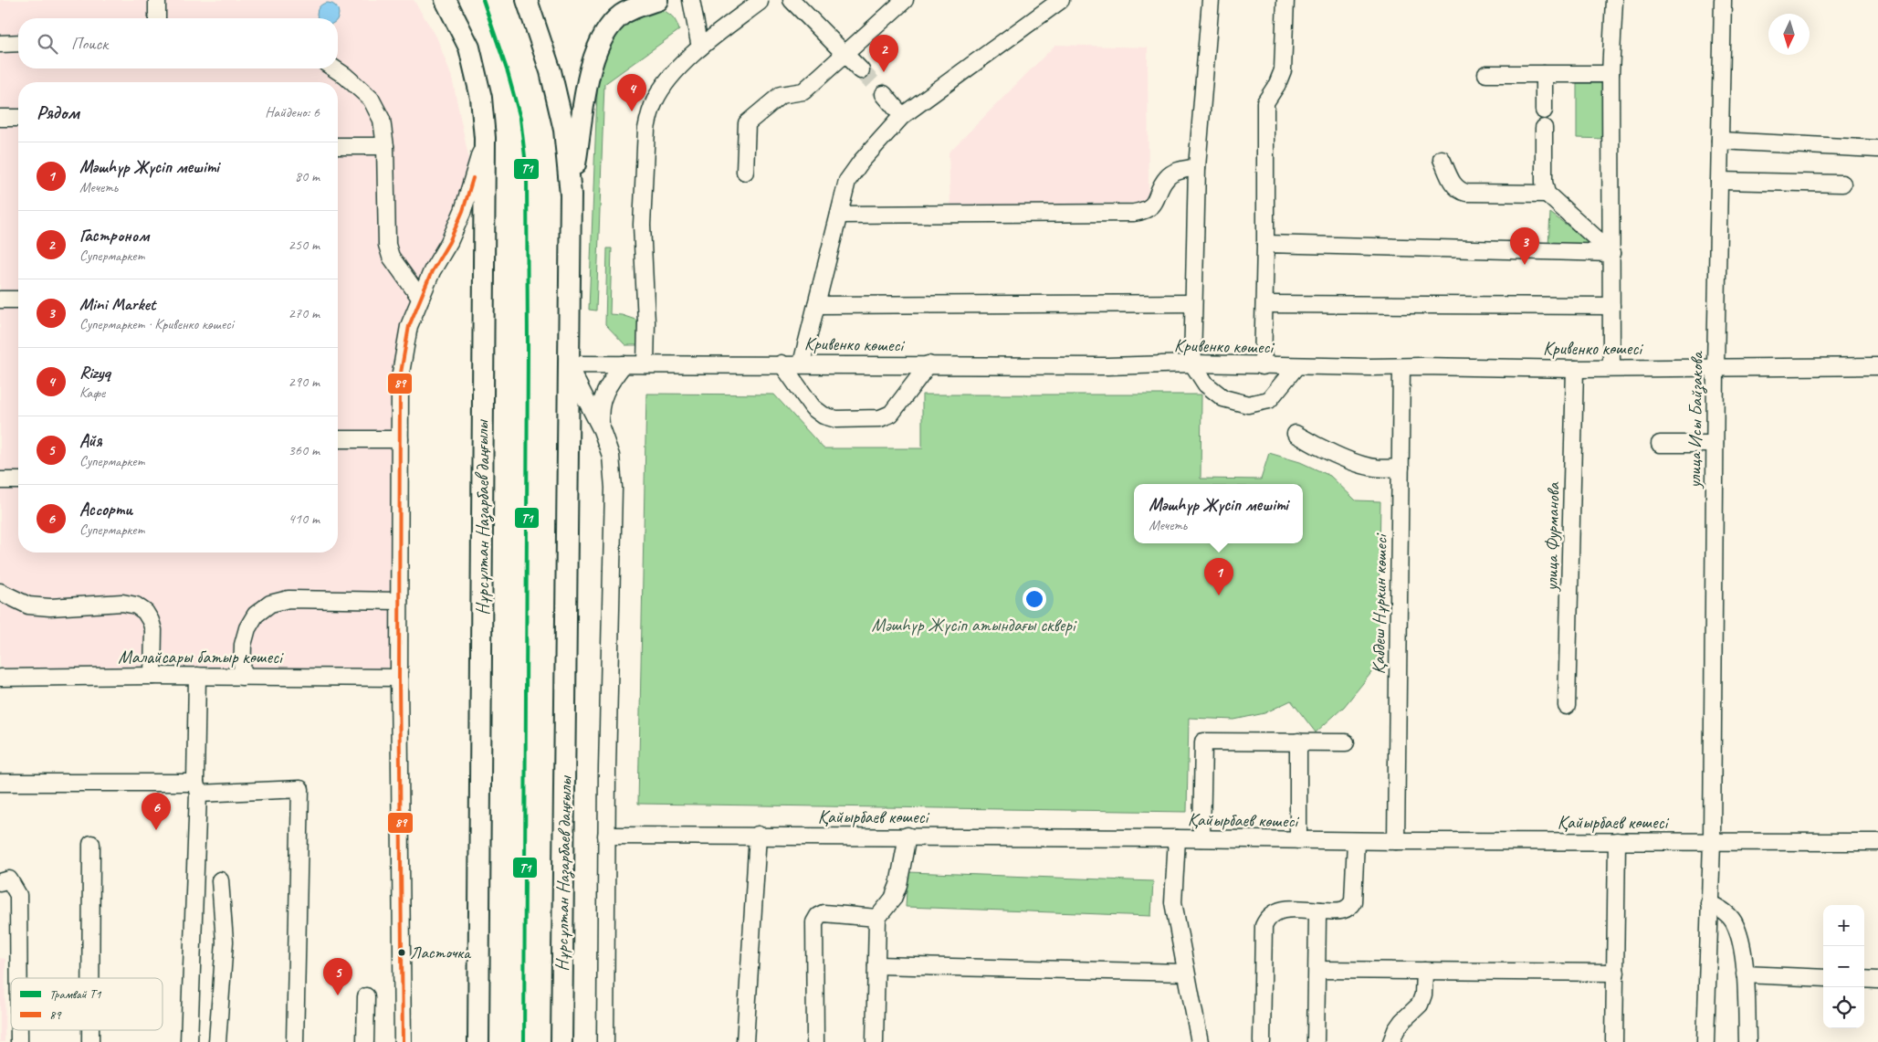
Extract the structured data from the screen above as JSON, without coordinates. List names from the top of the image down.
{
  "streets": {
    "main road": ["Нұрсұлтан Назарбаев даңғылы"],
    "street": [
      "Кривенко көшесі",
      "улица Исы Байзакова",
      "улица Фурманова",
      "Қабдеш Нұркин көшесі",
      "Малайсары батыр көшесі",
      "Қайырбаев көшесі"
    ]
  },
  "crossings": [
    ["Кривенко көшесі", "улица Исы Байзакова"],
    ["Кривенко көшесі", "Нұрсұлтан Назарбаев даңғылы"],
    ["Кривенко көшесі", "улица Фурманова"],
    ["Кривенко көшесі", "Қабдеш Нұркин көшесі"],
    ["улица Исы Байзакова", "Қайырбаев көшесі"],
    ["Қабдеш Нұркин көшесі", "Қайырбаев көшесі"]
  ],
  "parks": ["Мәшһүр Жүсіп атындағы сквері"],
  "places": ["Ласточка"],
  "lines": ["tram line T1", "transit line 89"],
  "legend": ["Трамвай T1", "89"],
  "north": "bottom",
  "page": {
    "search": "Поиск",
    "pins": [
      "2",
      "4",
      "3",
      "1",
      "6",
      "5"
    ],
    "heading": ["Рядом", "Найдено: 6"],
    "list": [
      {
        "mark": "1",
        "name": "Мәшһүр Жүсіп мешіті",
        "note": "Мечеть",
        "value": "80 m"
      },
      {
        "mark": "2",
        "name": "Гастроном",
        "note": "Супермаркет",
        "value": "250 m"
      },
      {
        "mark": "3",
        "name": "Mini Market",
        "note": "Супермаркет · Кривенко көшесі",
        "value": "270 m"
      },
      {
        "mark": "4",
        "name": "Rizyq",
        "note": "Кафе",
        "value": "290 m"
      },
      {
        "mark": "5",
        "name": "Айя",
        "note": "Супермаркет",
        "value": "360 m"
      },
      {
        "mark": "6",
        "name": "Ассорти",
        "note": "Супермаркет",
        "value": "410 m"
      }
    ],
    "popup": ["Мәшһүр Жүсіп мешіті", "Мечеть"],
    "map_buttons": ["+", "−"]
  }
}
